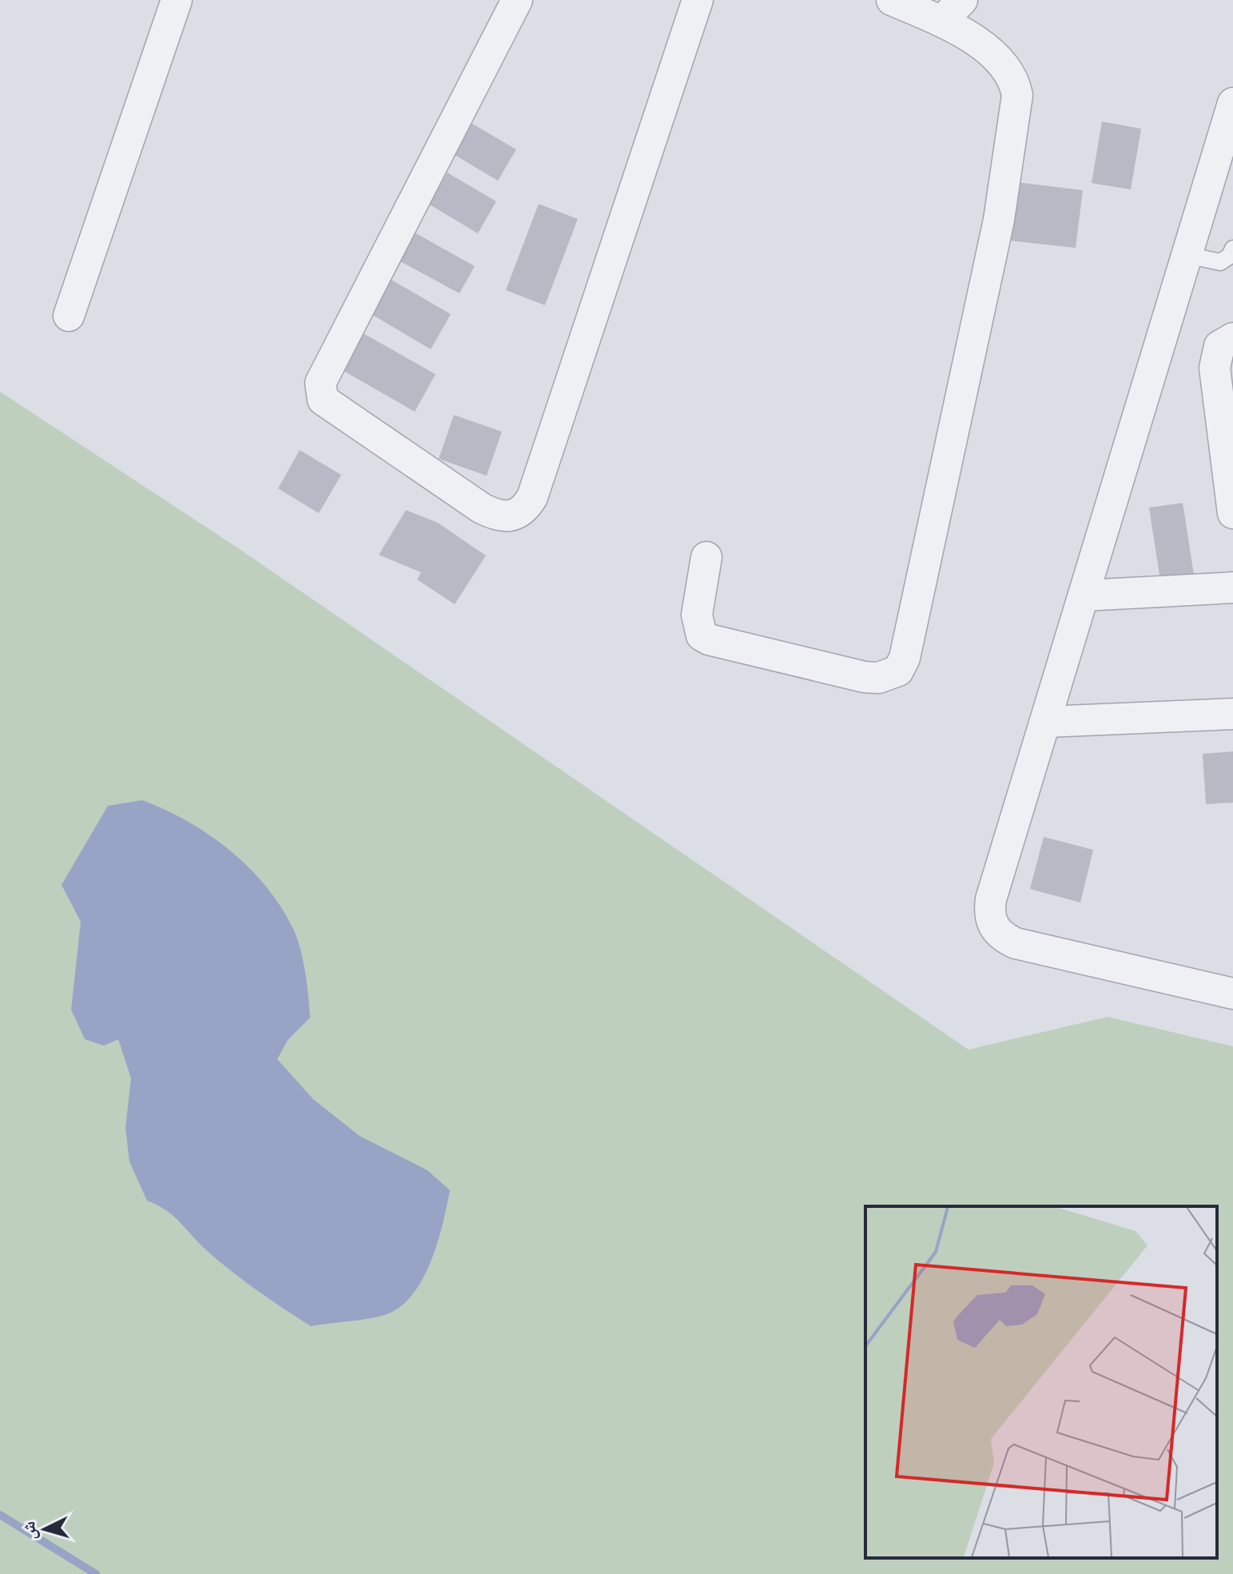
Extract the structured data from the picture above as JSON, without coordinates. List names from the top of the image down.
{
  "north": "left"
}
